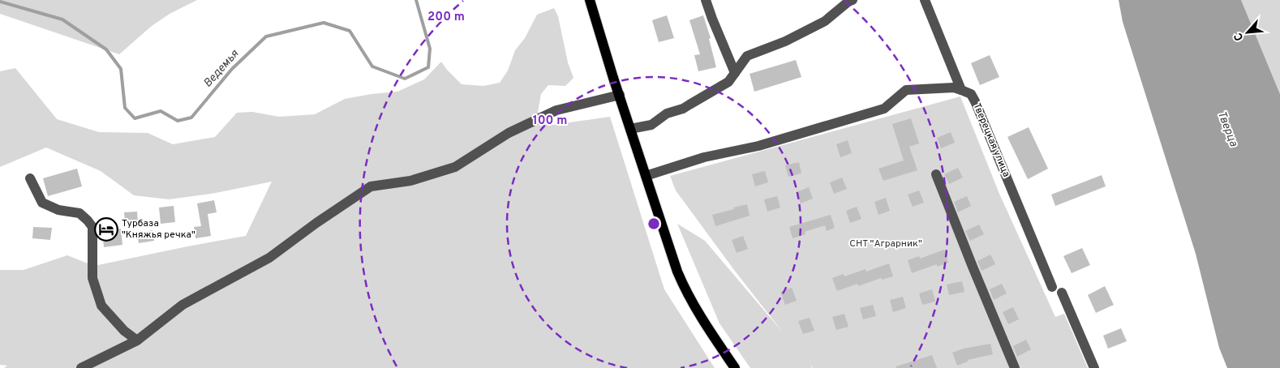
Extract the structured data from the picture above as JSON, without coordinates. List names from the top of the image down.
{
  "streets": {
    "street": ["Тверецкая улица"]
  },
  "water": ["Ведемья", "Тверца"],
  "parks": ["СНТ \"Аграрник\""],
  "places": {
    "hotel": ["Турбаза \"Княжья речка\""]
  },
  "north": "bottom left",
  "rings": ["200 m", "100 m"]
}
